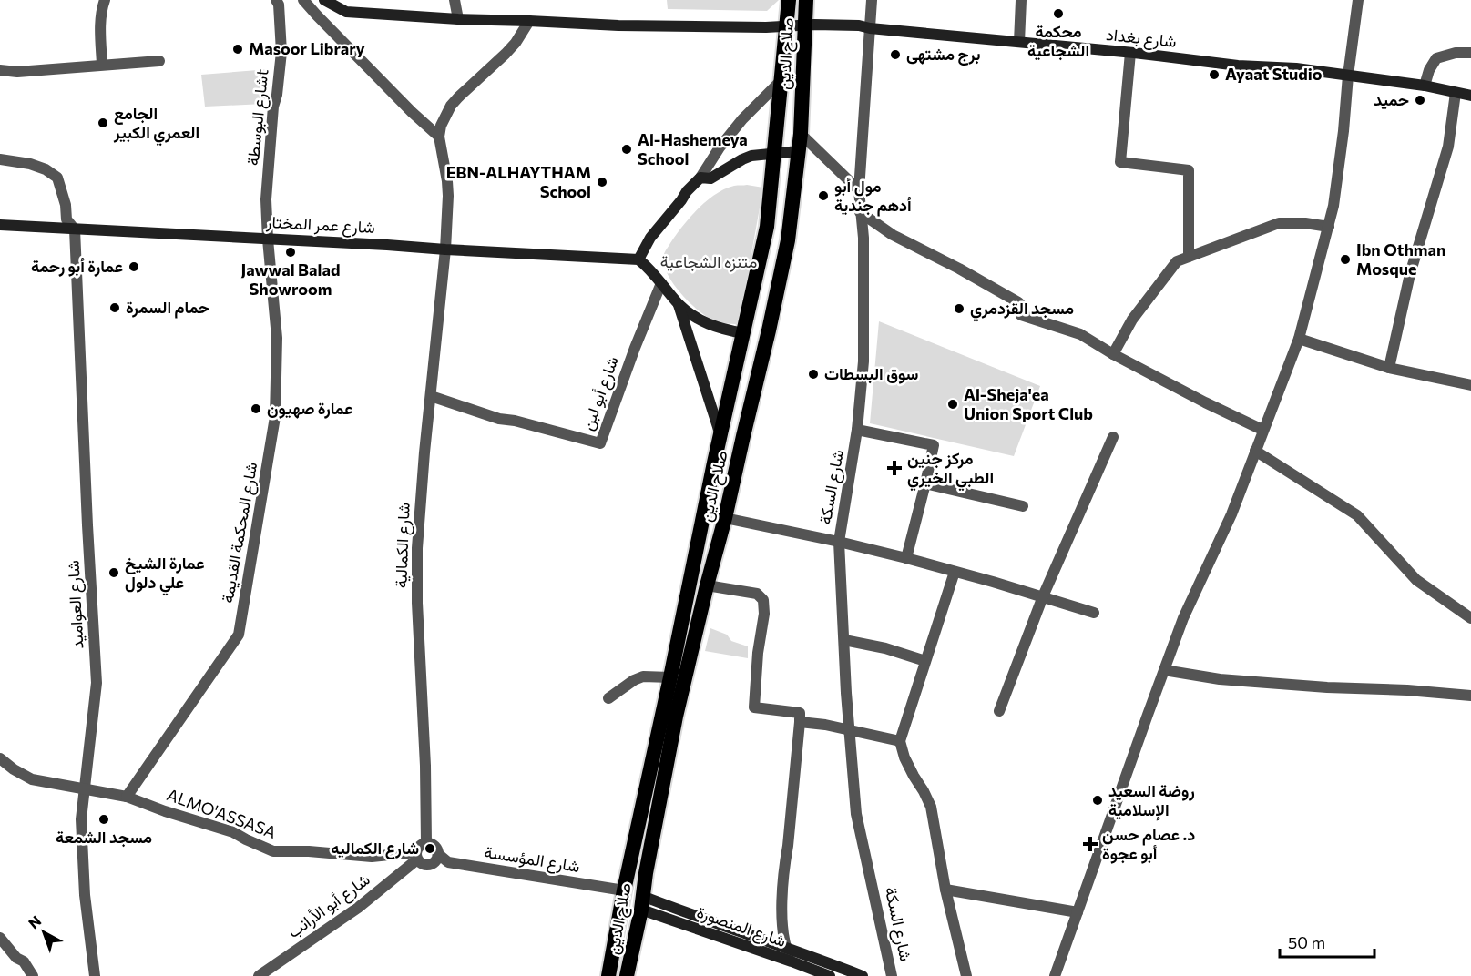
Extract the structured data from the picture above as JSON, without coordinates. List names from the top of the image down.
{
  "streets": {
    "highway": ["صلاح الدين"],
    "main road": ["شارع بغداد", "شارع عمر المختار", "شارع المنصورة"],
    "street": [
      "شارع البوسطةt",
      "شارع أبو لبن",
      "شارع السكة",
      "شارع المحكمة القديمة",
      "شارع الكمالية",
      "شارع العواميد",
      "ALMO'ASSASA",
      "شارع المؤسسة",
      "شارع أبو الأرانب"
    ]
  },
  "crossings": [
    ["شارع بغداد", "صلاح الدين"],
    ["شارع بغداد", "شارع السكة"],
    ["صلاح الدين", "شارع المؤسسة"],
    ["صلاح الدين", "شارع المنصورة"],
    ["شارع البوسطةt", "شارع عمر المختار"],
    ["شارع البوسطةt", "شارع المحكمة القديمة"],
    ["شارع عمر المختار", "شارع المحكمة القديمة"],
    ["شارع عمر المختار", "شارع الكمالية"],
    ["شارع عمر المختار", "شارع العواميد"],
    ["شارع أبو لبن", "شارع الكمالية"],
    ["شارع المحكمة القديمة", "ALMO'ASSASA"],
    ["شارع الكمالية", "ALMO'ASSASA"],
    ["شارع الكمالية", "شارع المؤسسة"],
    ["شارع الكمالية", "شارع أبو الأرانب"],
    ["شارع العواميد", "ALMO'ASSASA"],
    ["ALMO'ASSASA", "شارع المؤسسة"],
    ["ALMO'ASSASA", "شارع أبو الأرانب"],
    ["شارع المؤسسة", "شارع أبو الأرانب"]
  ],
  "parks": ["متنزه الشجاعية"],
  "places": {
    "other": [
      "محكمة الشجاعية",
      "Masoor Library",
      "برج مشتهى",
      "Ayaat Studio",
      "حميد",
      "الجامع العمري الكبير",
      "Al-Hashemeya School",
      "EBN-ALHAYTHAM School",
      "مول أبو أدهم جندية",
      "Jawwal Balad Showroom",
      "Ibn Othman Mosque",
      "عمارة أبو رحمة",
      "حمام السمرة",
      "مسجد القزدمري",
      "سوق البسطات",
      "Al-Sheja'ea Union Sport Club",
      "عمارة صهيون",
      "عمارة الشيخ علي دلول",
      "روضة السعيد الإسلامية",
      "مسجد الشمعة",
      "شارع الكماليه"
    ],
    "health": ["مركز جنين الطبي الخيري", "د. عصام حسن أبو عجوة"]
  },
  "scale_bar": "50 m",
  "north": "top left"
}
